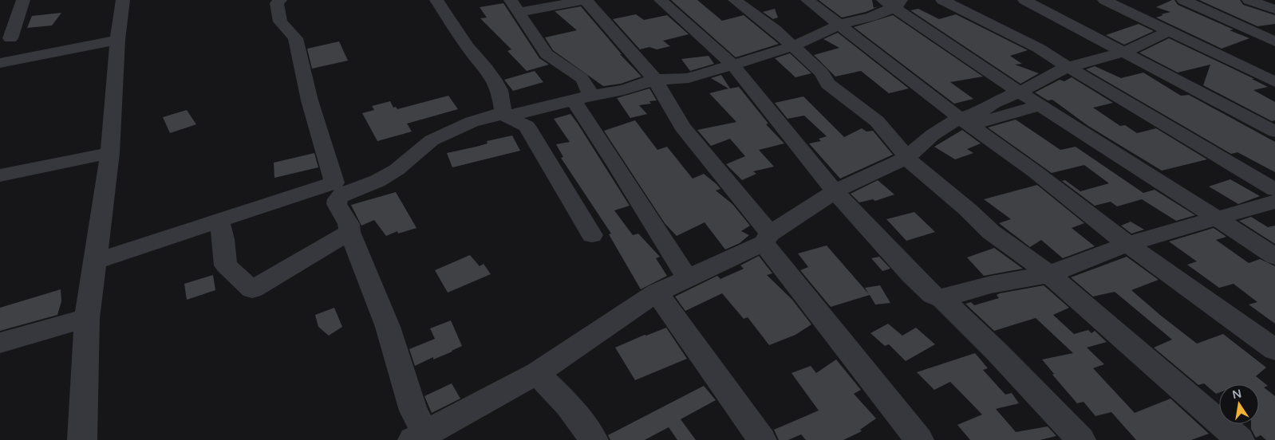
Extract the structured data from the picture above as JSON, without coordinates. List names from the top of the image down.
{
  "north": "top"
}
